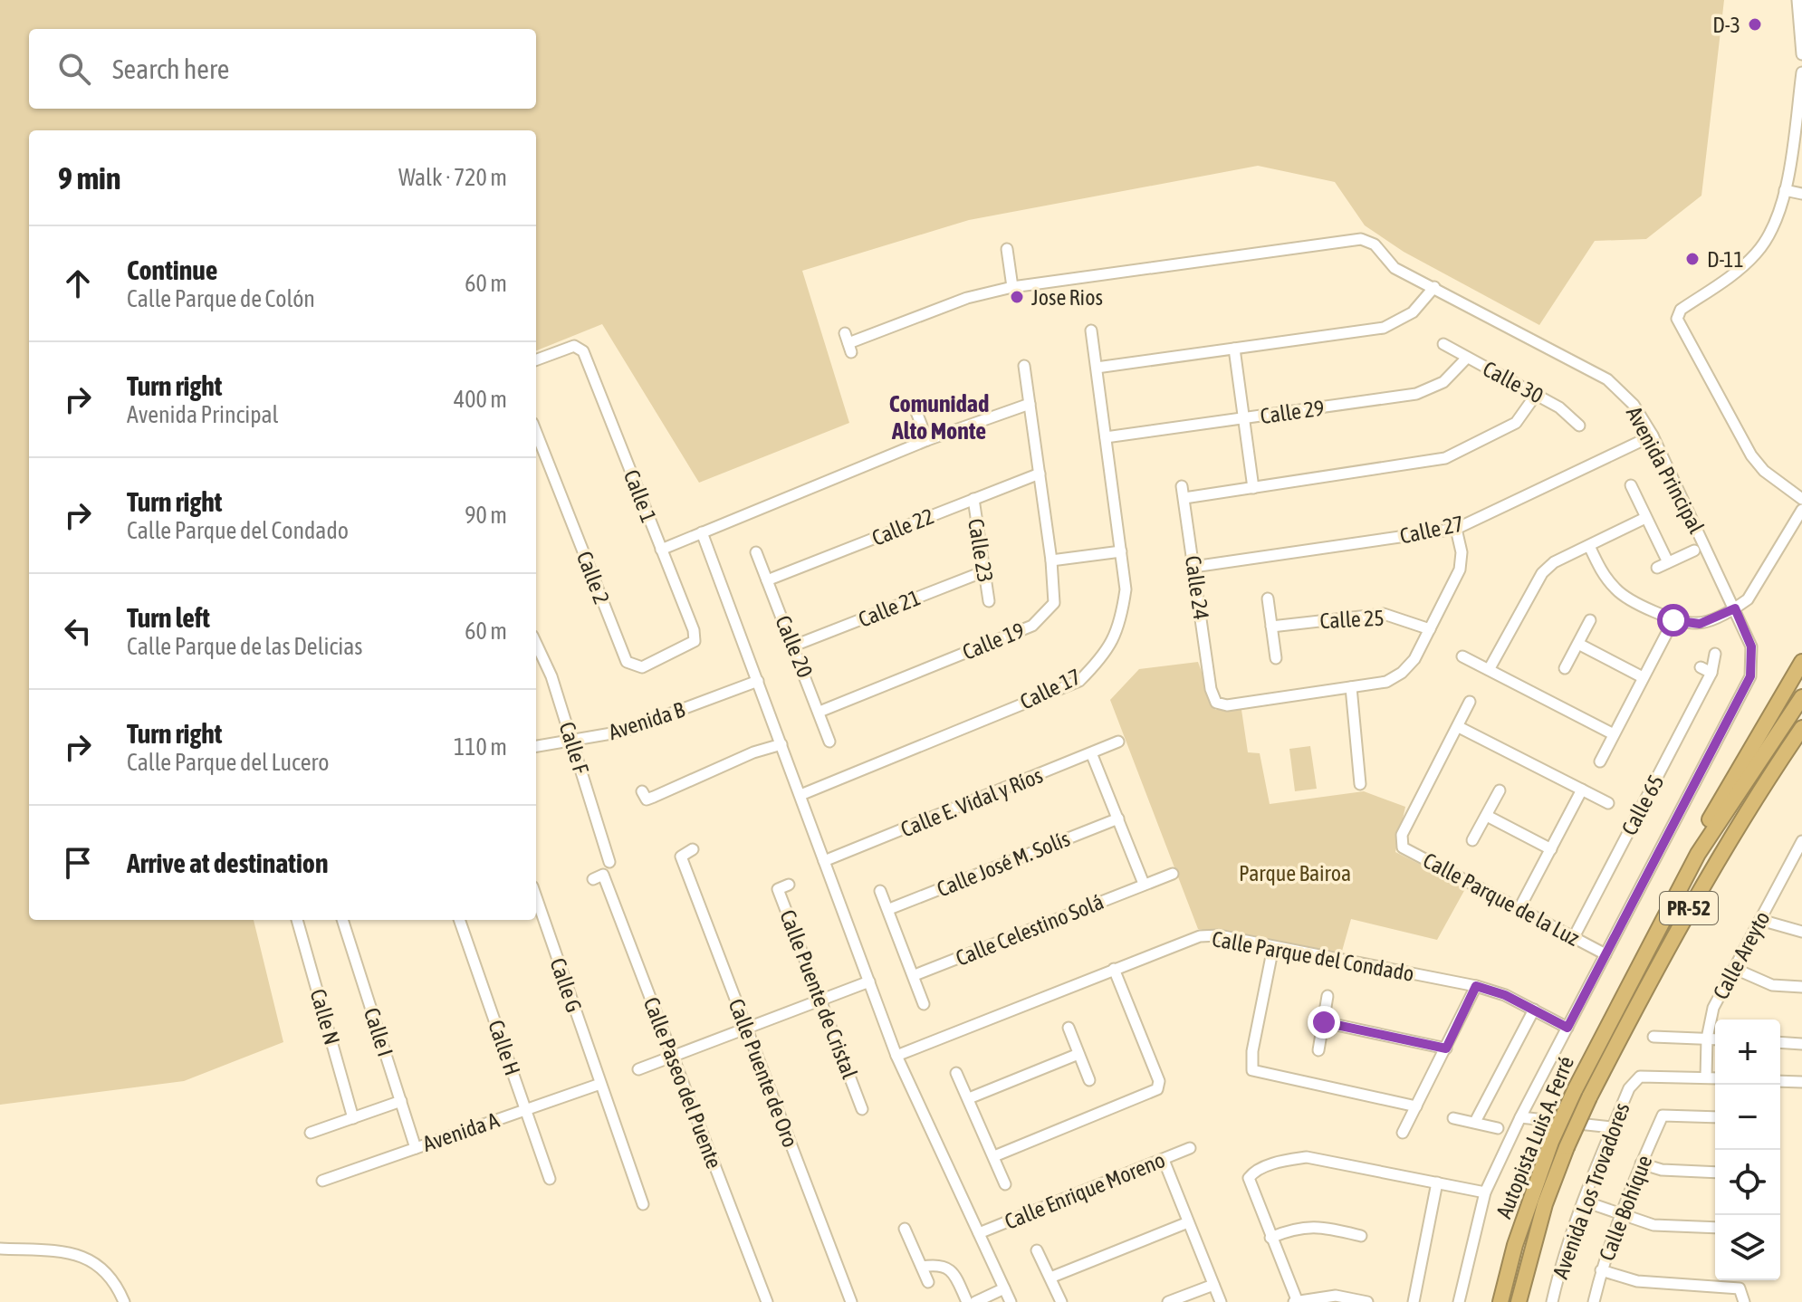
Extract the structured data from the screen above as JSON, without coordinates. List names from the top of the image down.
{
  "streets": {
    "highway": ["PR-52", "Autopista Luis A. Ferré"],
    "street": [
      "Calle 30",
      "Calle 29",
      "Avenida Principal",
      "Calle 1",
      "Calle 22",
      "Calle 27",
      "Calle 23",
      "Calle 2",
      "Calle 24",
      "Calle 21",
      "Calle 25",
      "Calle 19",
      "Calle 20",
      "Calle 17",
      "Avenida B",
      "Calle F",
      "Calle E. Vidal y Ríos",
      "Calle 65",
      "Calle José M. Solís",
      "Calle Parque de la Luz",
      "Calle Celestino Solá",
      "Calle Areyto",
      "Calle Parque del Condado",
      "Calle G",
      "Calle Puente de Cristal",
      "Calle N",
      "Calle I",
      "Calle H",
      "Calle Puente de Oro",
      "Calle Paseo del Puente",
      "Avenida A",
      "Calle Enrique Moreno",
      "Avenida Los Trovadores",
      "Calle Bohíque"
    ]
  },
  "crossings": [
    ["Calle 30", "Calle 29"],
    ["Calle 29", "Calle 17"],
    ["Avenida Principal", "Calle 27"],
    ["Avenida Principal", "Calle Parque de la Luz"],
    ["Avenida Principal", "Calle Parque del Condado"],
    ["Calle 1", "Calle 2"],
    ["Calle 22", "Calle 23"],
    ["Calle 22", "Calle 19"],
    ["Calle 22", "Calle 20"],
    ["Calle 27", "Calle 24"],
    ["Calle 23", "Calle 21"],
    ["Calle 24", "Calle 25"],
    ["Calle 21", "Calle 20"],
    ["Calle 19", "Calle 20"],
    ["Avenida B", "Calle F"],
    ["Calle 65", "Calle Parque de la Luz"],
    ["Calle Areyto", "Avenida Los Trovadores"],
    ["Calle G", "Avenida A"],
    ["Calle I", "Avenida A"],
    ["Calle H", "Avenida A"]
  ],
  "districts": ["Comunidad Alto Monte"],
  "parks": ["Parque Bairoa"],
  "places": ["D-3", "D-11", "Jose Rios"],
  "page": {
    "search": "Search here",
    "heading": ["9 min", "Walk · 720 m"],
    "list": [
      ["Continue", "Calle Parque de Colón", "60 m"],
      ["Turn right", "Avenida Principal", "400 m"],
      ["Turn right", "Calle Parque del Condado", "90 m"],
      ["Turn left", "Calle Parque de las Delicias", "60 m"],
      ["Turn right", "Calle Parque del Lucero", "110 m"],
      "Arrive at destination"
    ],
    "map_buttons": ["+", "−"]
  }
}
